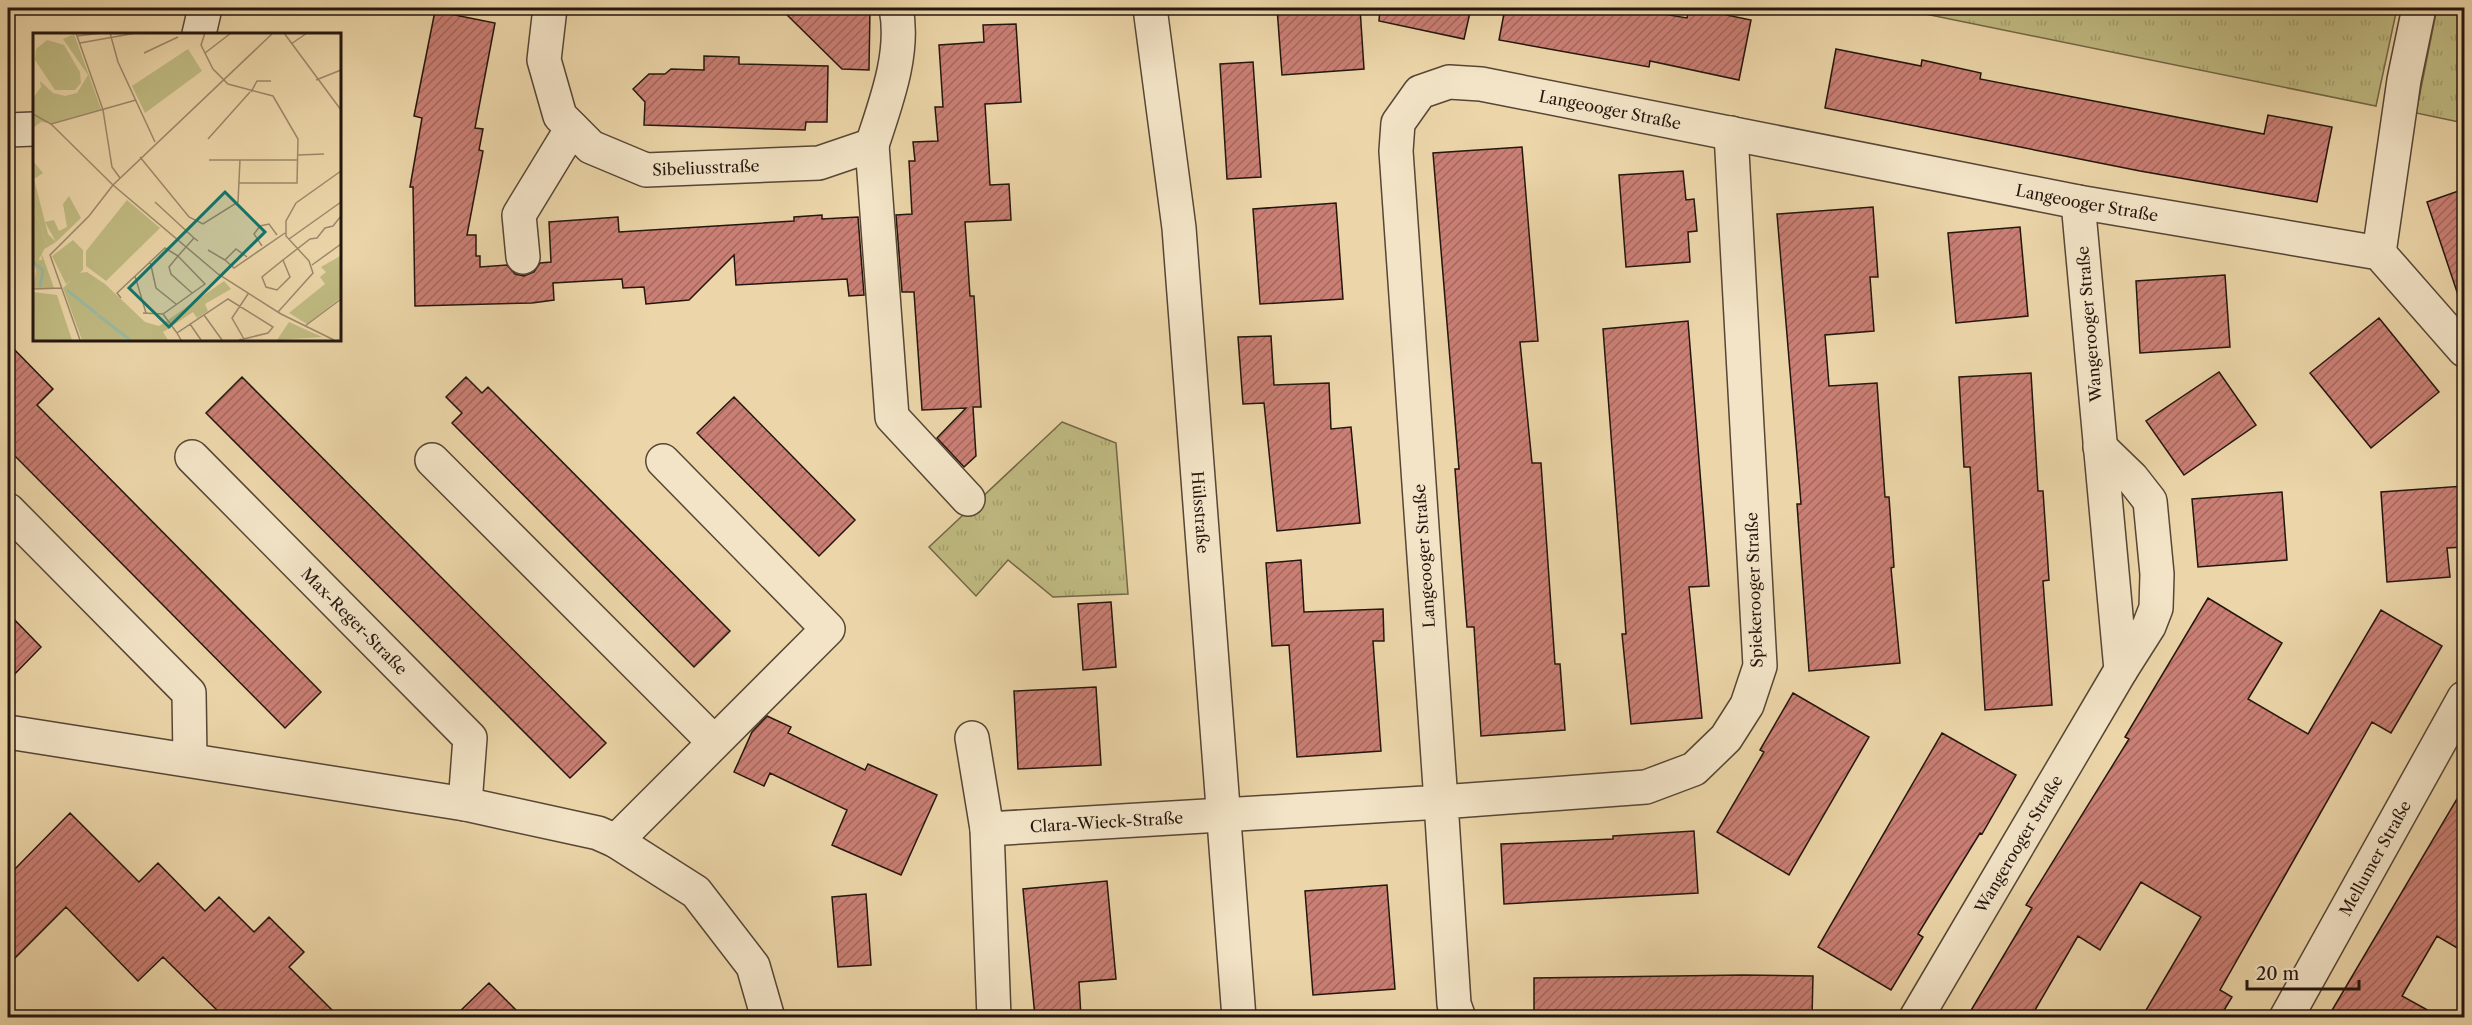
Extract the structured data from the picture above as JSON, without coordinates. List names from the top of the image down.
{
  "streets": {
    "street": [
      "Langeooger Straße",
      "Sibeliusstraße",
      "Wangerooger Straße",
      "Hülsstraße",
      "Spiekerooger Straße",
      "Max-Reger-Straße",
      "Clara-Wieck-Straße",
      "Mellumer Straße"
    ]
  },
  "crossings": [
    ["Langeooger Straße", "Wangerooger Straße"],
    ["Langeooger Straße", "Spiekerooger Straße"],
    ["Hülsstraße", "Clara-Wieck-Straße"]
  ],
  "scale_bar": "20 m"
}
